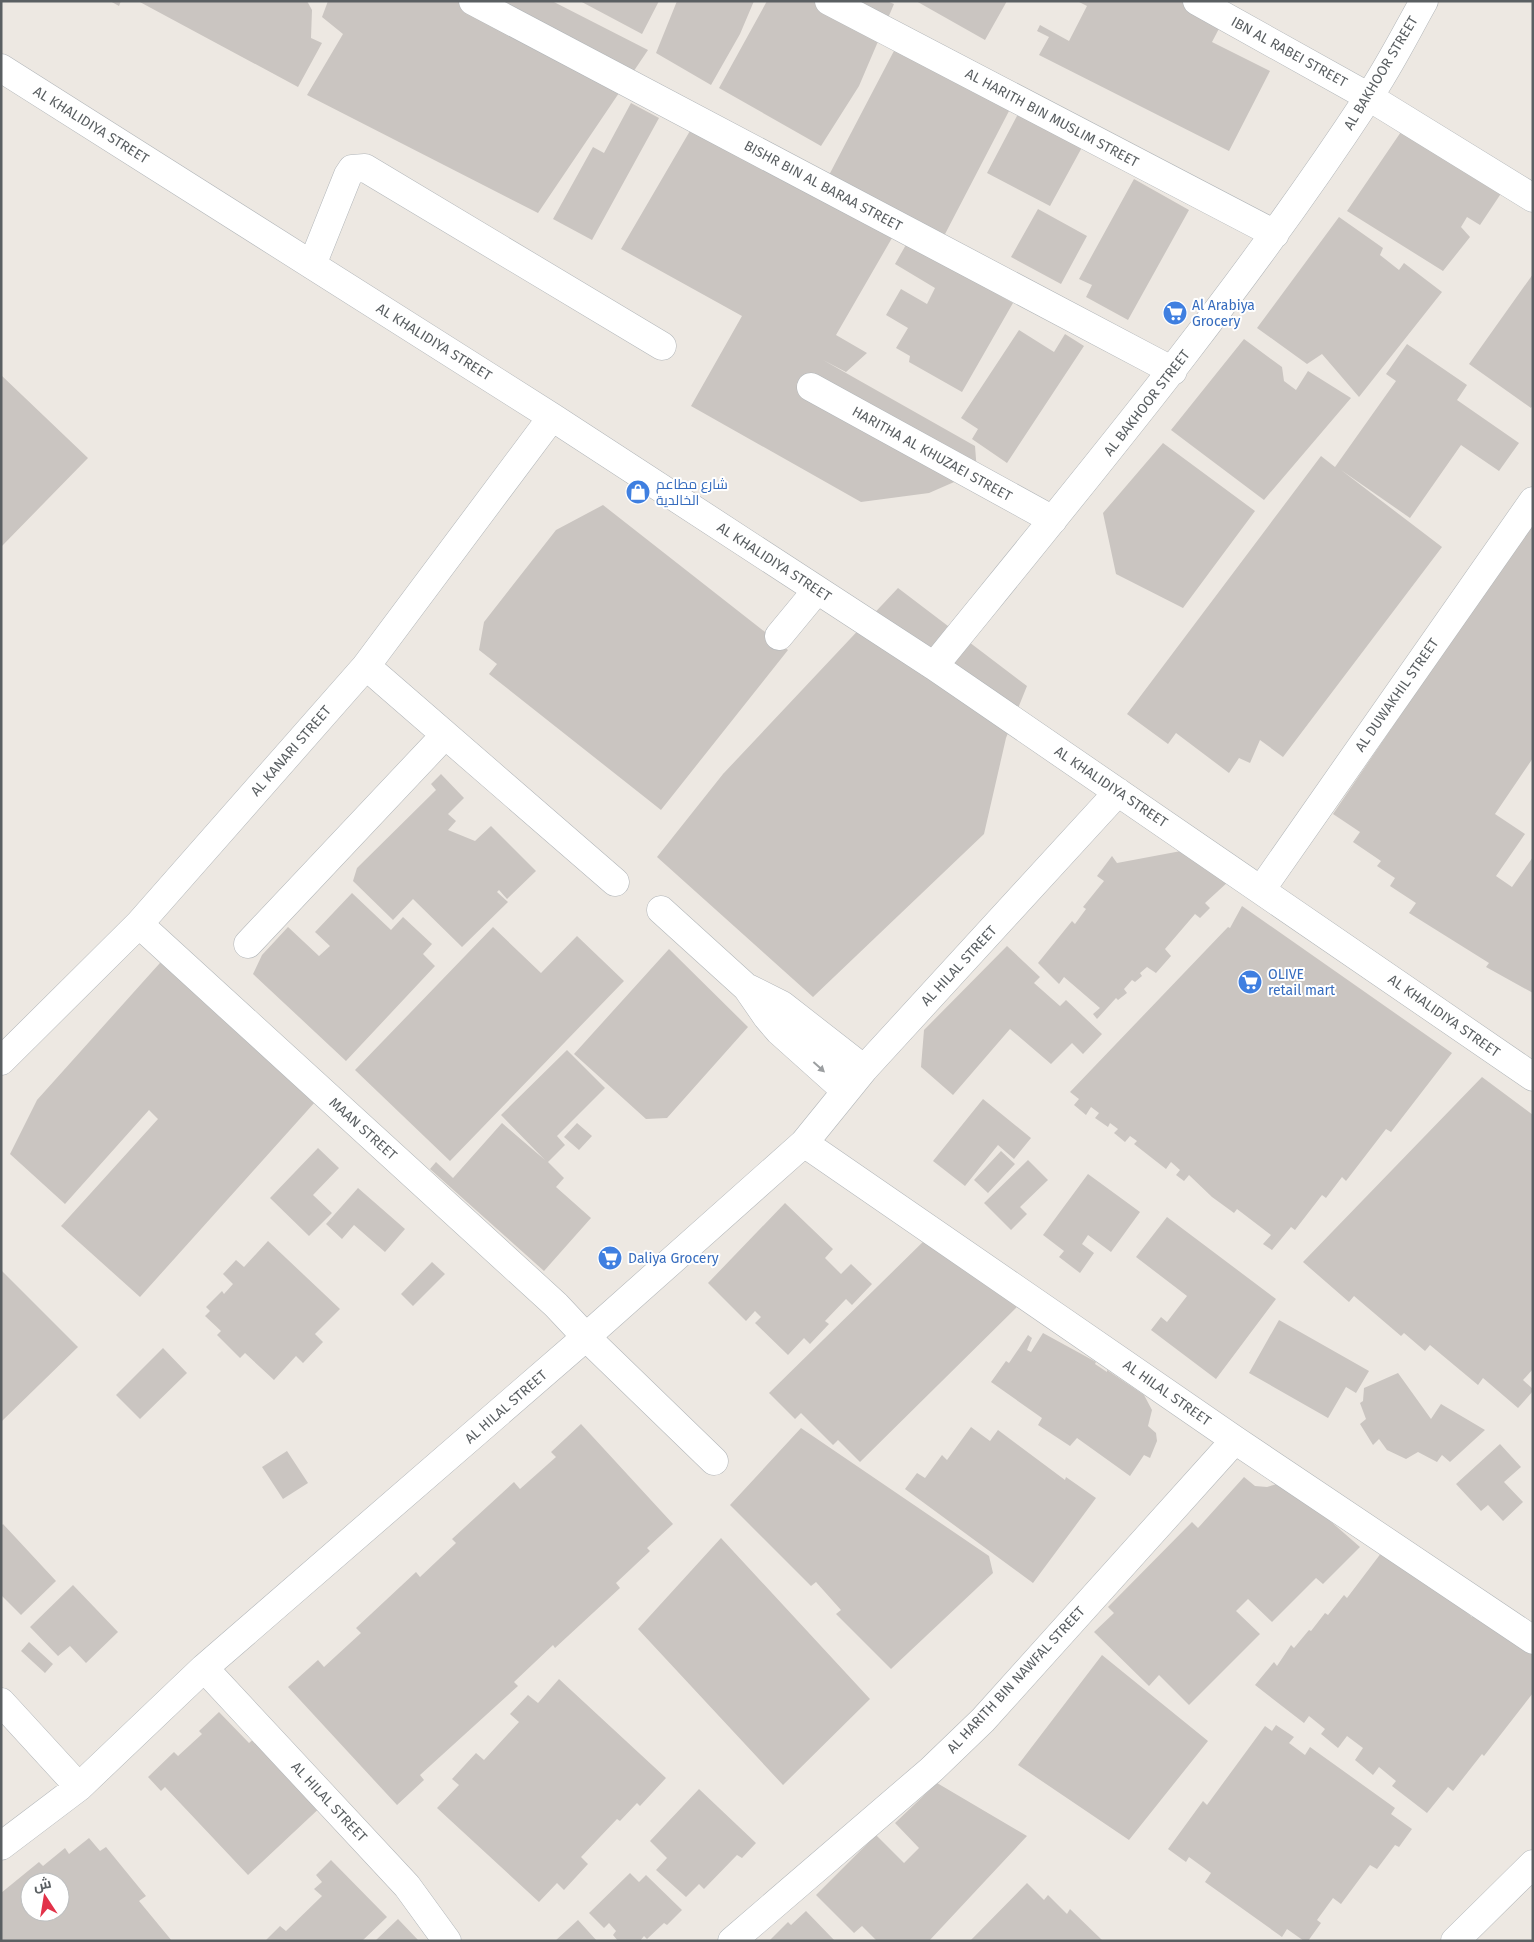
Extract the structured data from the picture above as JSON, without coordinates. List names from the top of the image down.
{
  "streets": {
    "street": [
      "IBN AL RABEI STREET",
      "AL BAKHOOR STREET",
      "AL HARITH BIN MUSLIM STREET",
      "AL KHALIDIYA STREET",
      "BISHR BIN AL BARAA STREET",
      "HARITHA AL KHUZAEI STREET",
      "AL DUWAKHIL STREET",
      "AL KANARI STREET",
      "AL HILAL STREET",
      "MAAN STREET",
      "AL HARITH BIN NAWFAL STREET"
    ]
  },
  "crossings": [
    ["IBN AL RABEI STREET", "AL BAKHOOR STREET"],
    ["AL BAKHOOR STREET", "AL HARITH BIN MUSLIM STREET"],
    ["AL BAKHOOR STREET", "AL KHALIDIYA STREET"],
    ["AL BAKHOOR STREET", "BISHR BIN AL BARAA STREET"],
    ["AL BAKHOOR STREET", "HARITHA AL KHUZAEI STREET"],
    ["AL KHALIDIYA STREET", "AL DUWAKHIL STREET"],
    ["AL KHALIDIYA STREET", "AL KANARI STREET"],
    ["AL KHALIDIYA STREET", "AL HILAL STREET"],
    ["AL KANARI STREET", "MAAN STREET"],
    ["AL HILAL STREET", "MAAN STREET"],
    ["AL HILAL STREET", "AL HARITH BIN NAWFAL STREET"]
  ],
  "places": {
    "supermarket": ["Al Arabiya Grocery", "OLIVE retail mart", "Daliya Grocery"],
    "shop": ["شارع مطاعم الخالدية"]
  },
  "north": "top"
}
